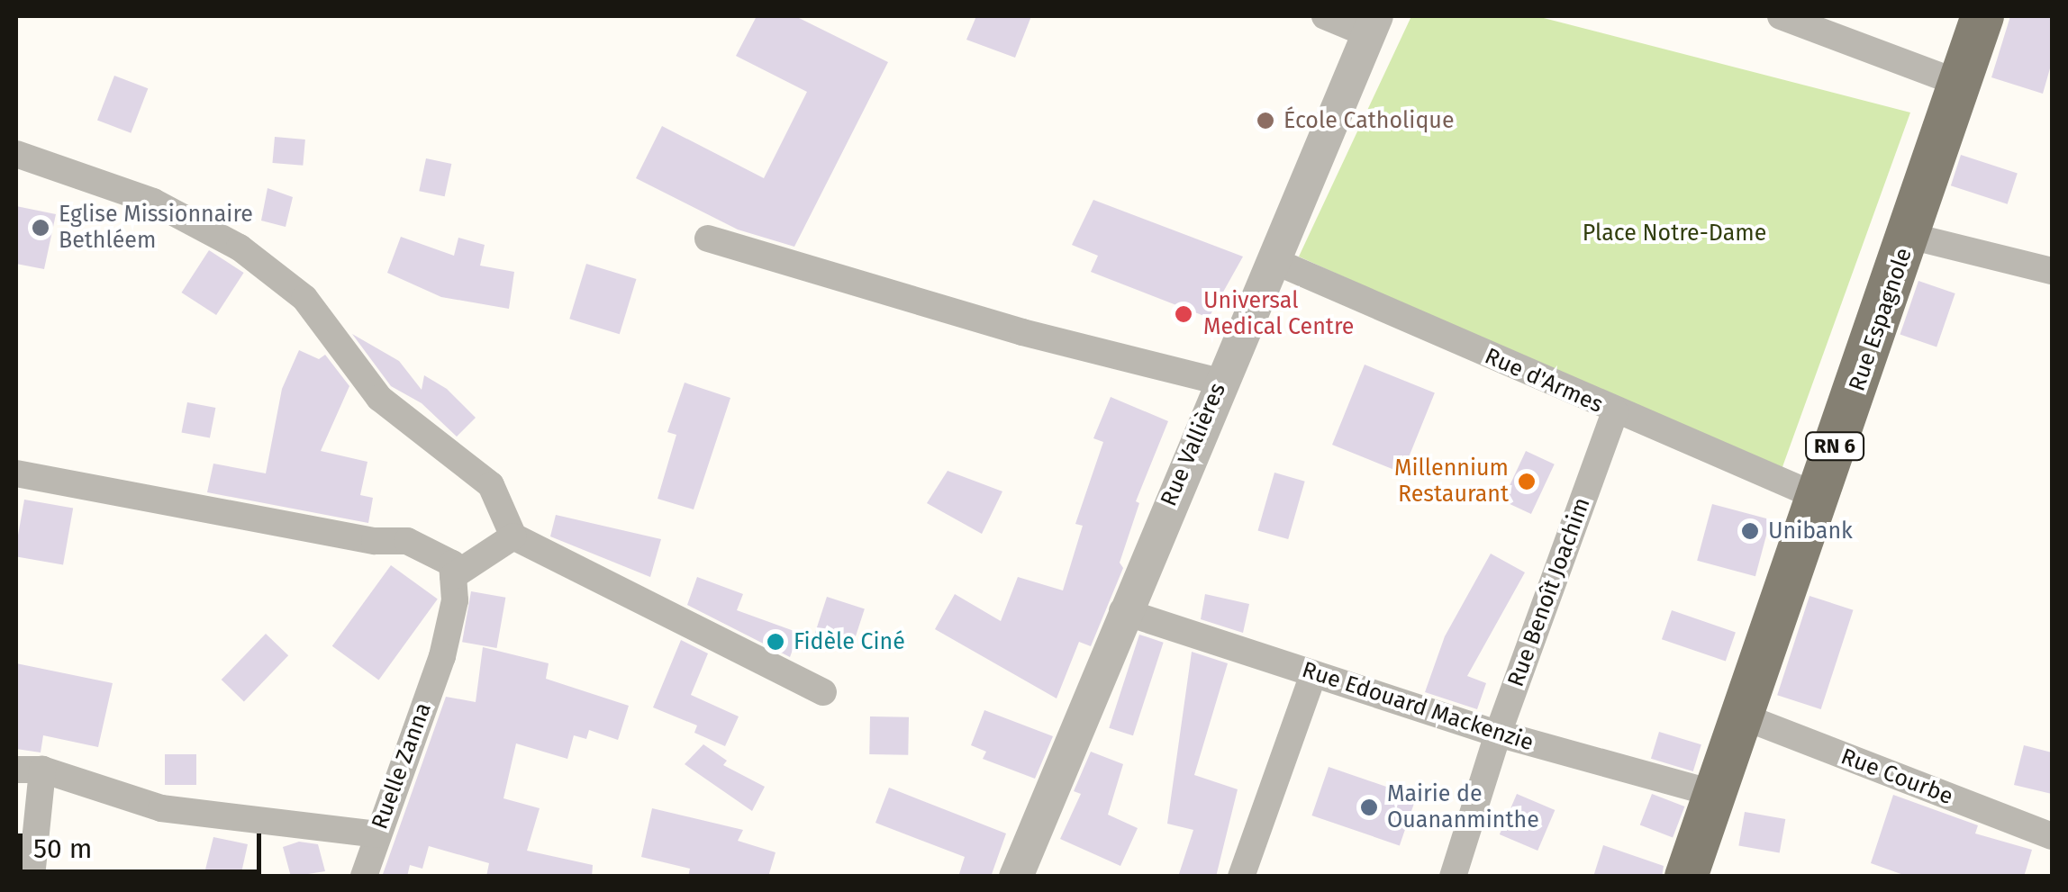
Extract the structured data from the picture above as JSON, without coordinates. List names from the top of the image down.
{
  "streets": {
    "main road": ["Rue Espagnole", "RN 6"],
    "street": [
      "Rue d'Armes",
      "Rue Vallières",
      "Rue Benoît Joachim",
      "Rue Edouard Mackenzie",
      "Ruelle Zanna",
      "Rue Courbe"
    ]
  },
  "crossings": [
    ["Rue Espagnole", "Rue d'Armes"],
    ["Rue Espagnole", "Rue Edouard Mackenzie"],
    ["Rue Espagnole", "Rue Courbe"],
    ["Rue d'Armes", "Rue Vallières"],
    ["Rue d'Armes", "Rue Benoît Joachim"],
    ["Rue Vallières", "Rue Edouard Mackenzie"],
    ["Rue Benoît Joachim", "Rue Edouard Mackenzie"]
  ],
  "parks": ["Place Notre-Dame"],
  "places": [
    "École Catholique",
    "Eglise Missionnaire Bethléem",
    "Universal Medical Centre",
    "Millennium Restaurant",
    "Unibank",
    "Fidèle Ciné",
    "Mairie de Ouananminthe"
  ],
  "scale_bar": "50 m"
}
